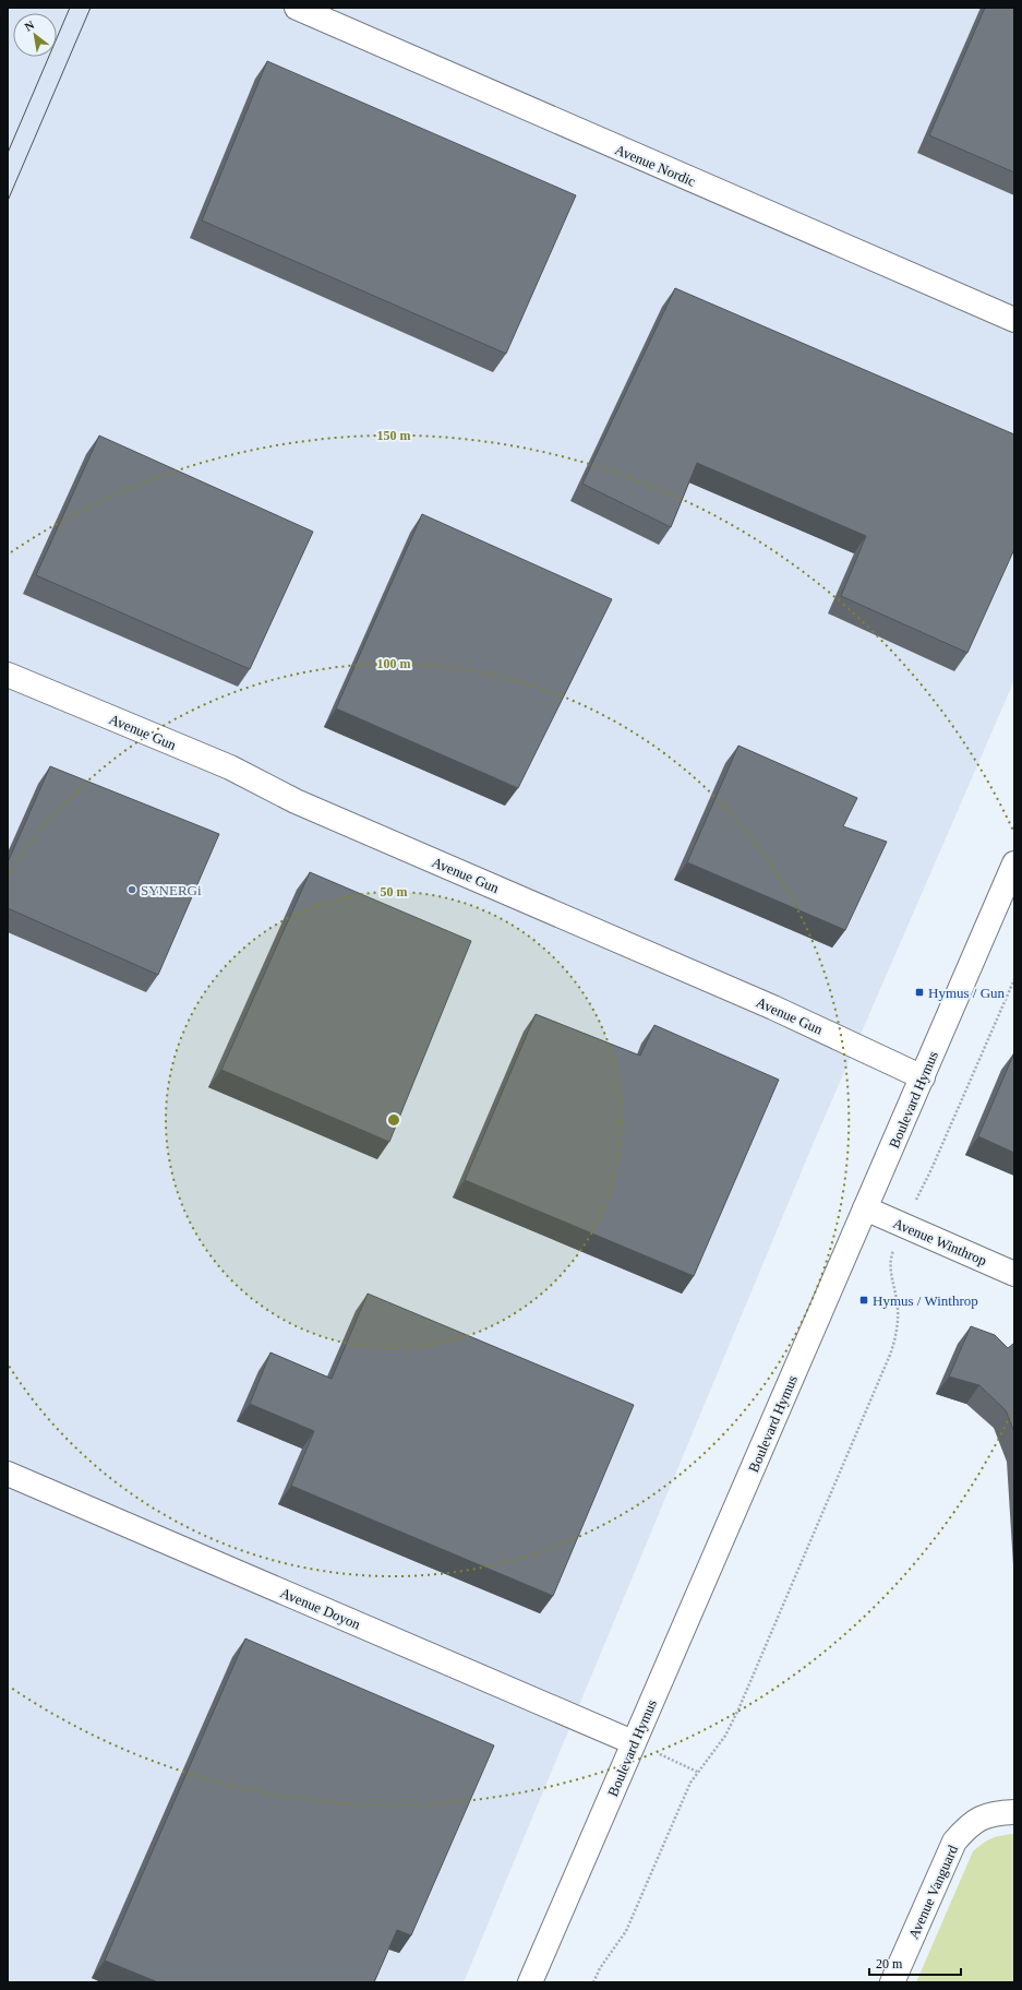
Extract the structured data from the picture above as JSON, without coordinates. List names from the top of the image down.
{
  "streets": {
    "street": [
      "Avenue Nordic",
      "Avenue Gun",
      "Boulevard Hymus",
      "Avenue Winthrop",
      "Avenue Doyon",
      "Avenue Vanguard"
    ]
  },
  "crossings": [
    ["Avenue Gun", "Boulevard Hymus"],
    ["Boulevard Hymus", "Avenue Winthrop"],
    ["Boulevard Hymus", "Avenue Doyon"]
  ],
  "places": {
    "other": ["SYNERGi"],
    "transit": ["Hymus / Gun", "Hymus / Winthrop"]
  },
  "scale_bar": "20 m",
  "north": "top left",
  "rings": ["150 m", "100 m", "50 m"]
}
